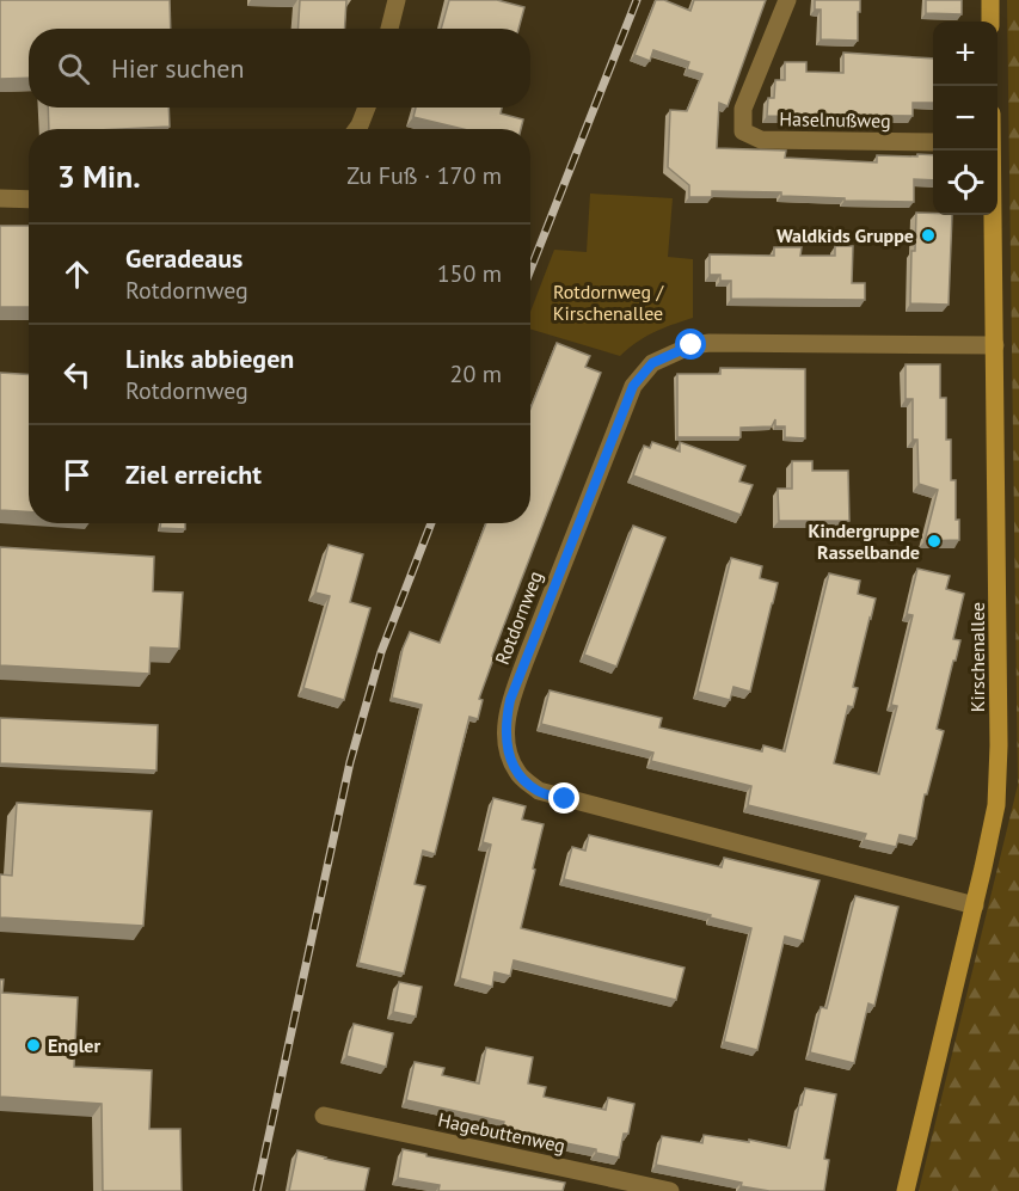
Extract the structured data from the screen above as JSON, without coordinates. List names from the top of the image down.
{
  "streets": {
    "street": [
      "Haselnußweg",
      "Rotdornweg",
      "Kirschenallee",
      "Hagebuttenweg"
    ]
  },
  "crossings": [
    ["Rotdornweg", "Kirschenallee"]
  ],
  "parks": ["Rotdornweg / Kirschenallee"],
  "places": ["Waldkids Gruppe", "Kindergruppe Rasselbande", "Engler"],
  "page": {
    "map_buttons": ["+", "−"],
    "search": "Hier suchen",
    "heading": ["3 Min.", "Zu Fuß · 170 m"],
    "list": [
      ["Geradeaus", "Rotdornweg", "150 m"],
      ["Links abbiegen", "Rotdornweg", "20 m"],
      "Ziel erreicht"
    ]
  }
}
